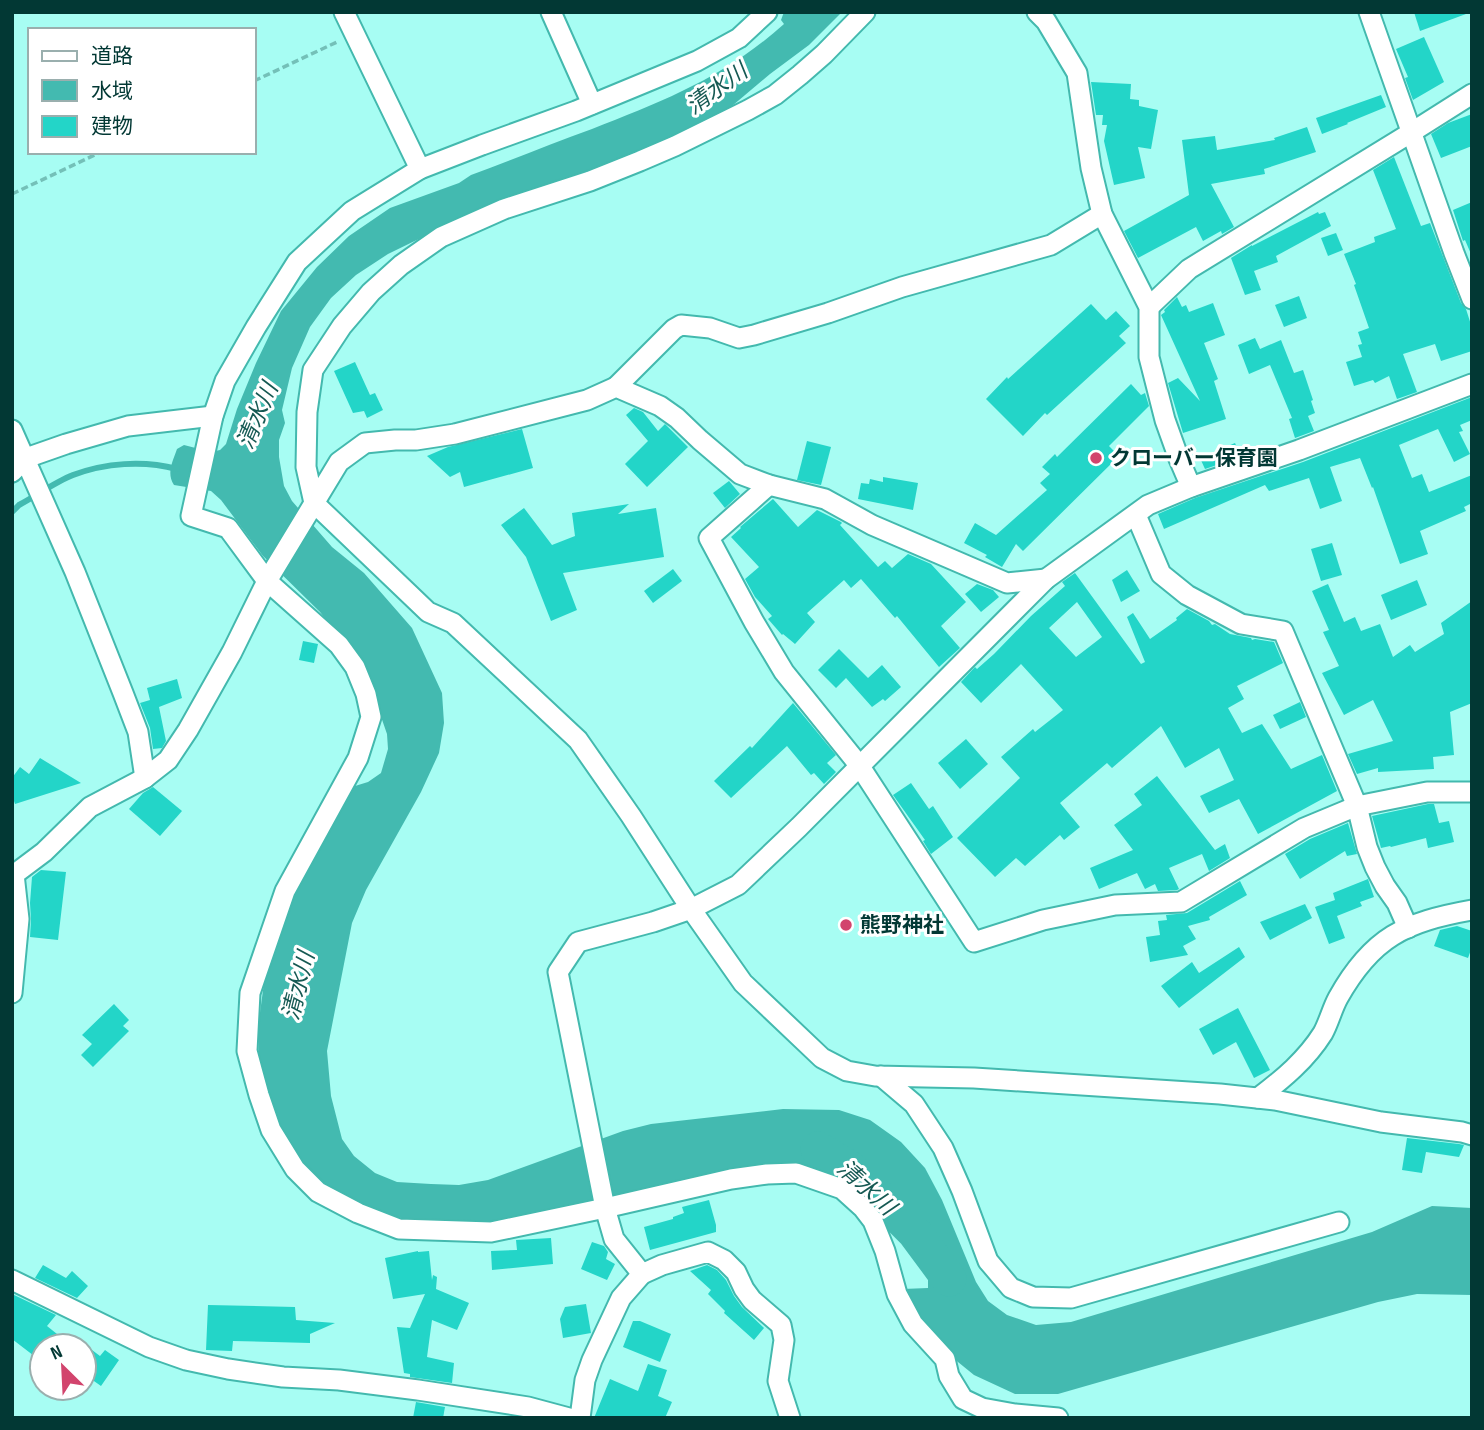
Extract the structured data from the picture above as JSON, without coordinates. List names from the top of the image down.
{
  "water": ["清水川"],
  "places": ["クローバー保育園", "熊野神社"],
  "legend": ["道路", "水域", "建物"],
  "north": "top left"
}
